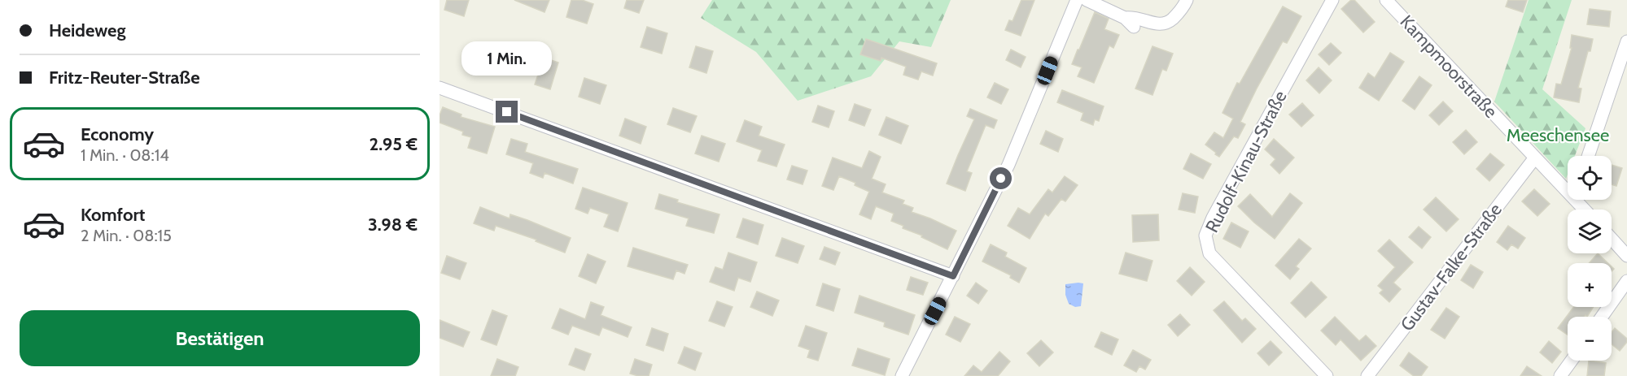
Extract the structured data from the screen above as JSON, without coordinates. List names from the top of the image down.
{
  "streets": {
    "street": ["Kampmoorstraße", "Rudolf-Kinau-Straße", "Gustav-Falke-Straße"]
  },
  "crossings": [
    ["Kampmoorstraße", "Gustav-Falke-Straße"]
  ],
  "parks": ["Meeschensee"],
  "page": {
    "banner": ["Heideweg", "Fritz-Reuter-Straße"],
    "bubble": "1 Min.",
    "list": [
      {
        "name": "Economy",
        "note": "1 Min. · 08:14",
        "value": "2.95 €"
      },
      {
        "name": "Komfort",
        "note": "2 Min. · 08:15",
        "value": "3.98 €"
      }
    ],
    "map_buttons": ["+", "−"],
    "buttons": "Bestätigen"
  }
}
